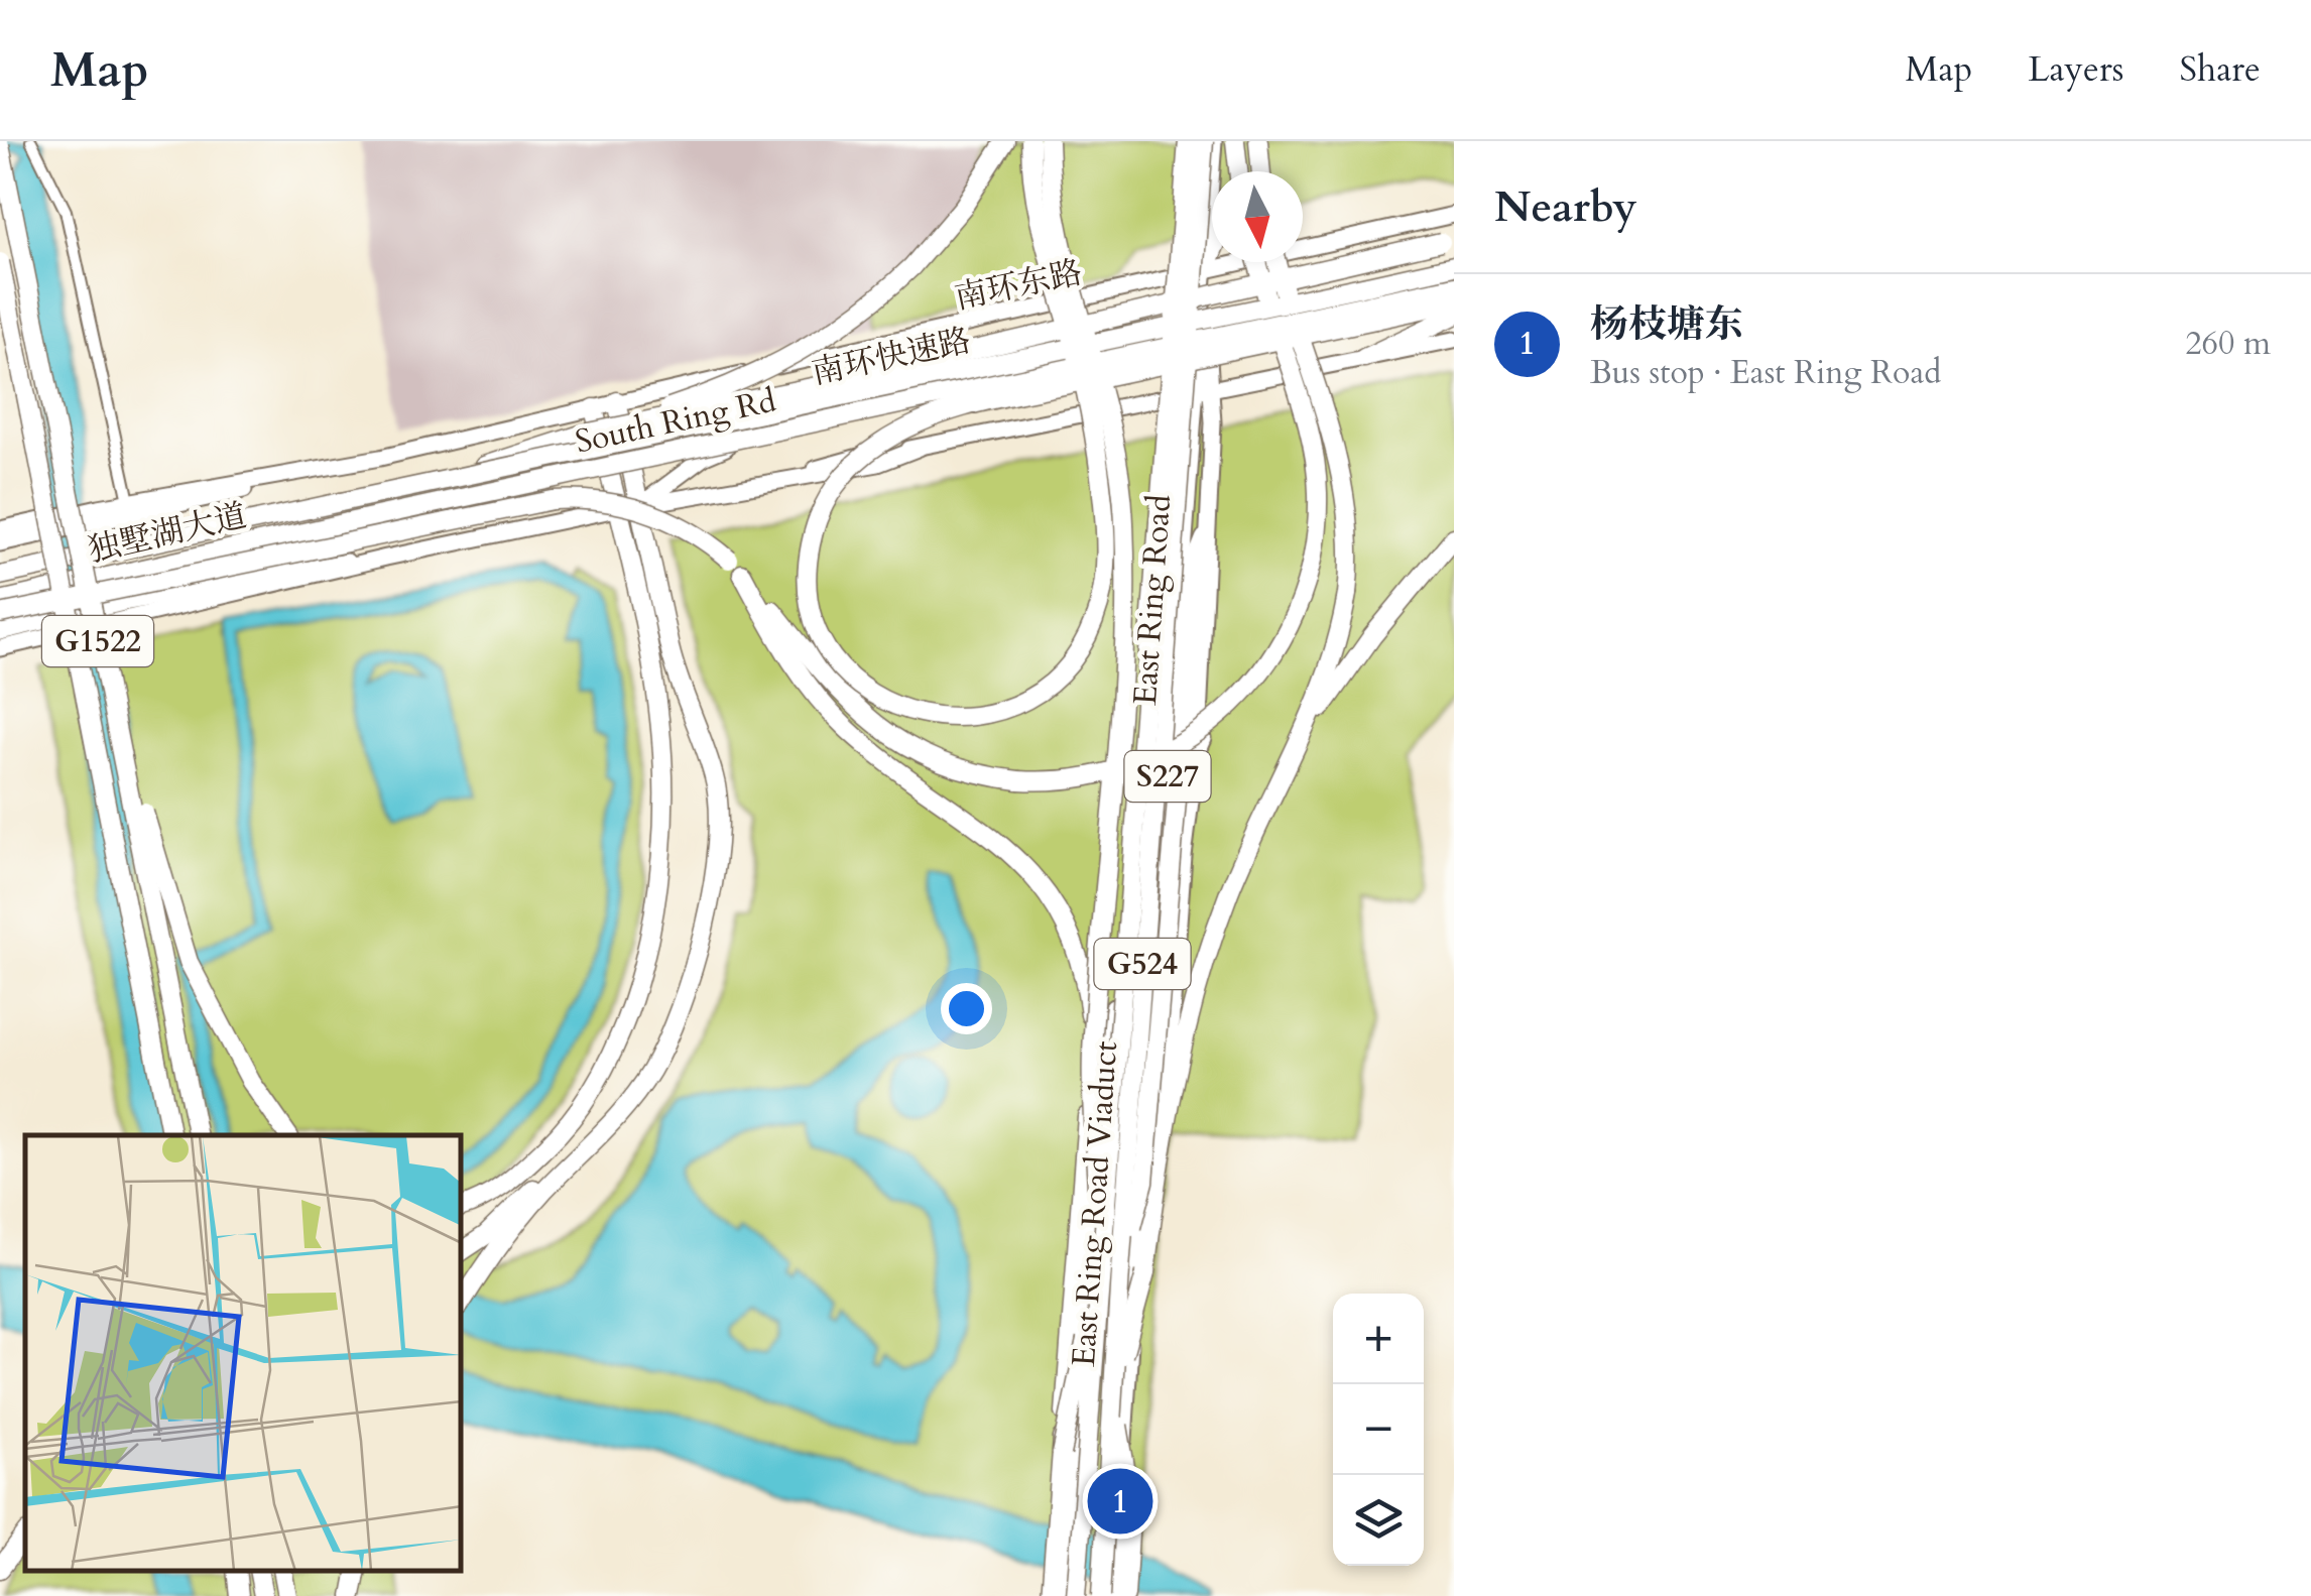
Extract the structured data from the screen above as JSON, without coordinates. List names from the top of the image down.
{
  "streets": {
    "highway": [
      "南环快速路",
      "South Ring Rd",
      "独墅湖大道",
      "G1522",
      "G524",
      "East Ring Road Viaduct"
    ],
    "main road": ["南环东路", "East Ring Road", "S227"]
  },
  "crossings": [
    ["南环东路", "S227"],
    ["南环快速路", "独墅湖大道"],
    ["South Ring Rd", "独墅湖大道"],
    ["East Ring Road", "S227"],
    ["East Ring Road", "East Ring Road Viaduct"],
    ["S227", "G524"],
    ["S227", "East Ring Road Viaduct"],
    ["G524", "East Ring Road Viaduct"]
  ],
  "north": "bottom",
  "page": {
    "header": "Map",
    "nav": ["Map", "Layers", "Share"],
    "heading": "Nearby",
    "list": [
      {
        "mark": "1",
        "name": "杨枝塘东",
        "note": "Bus stop · East Ring Road",
        "value": "260 m"
      }
    ],
    "map_buttons": ["+", "−"],
    "pins": "1"
  }
}
